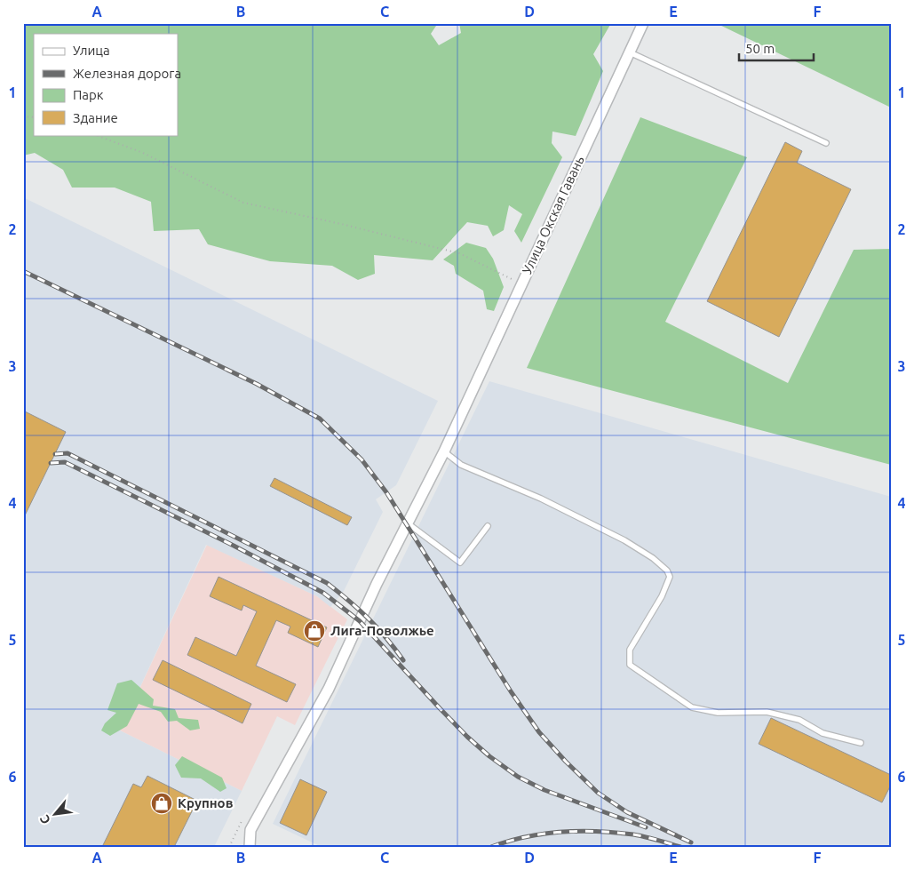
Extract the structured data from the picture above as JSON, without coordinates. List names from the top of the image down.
{
  "streets": {
    "street": ["Улица Окская Гавань"]
  },
  "places": {
    "shop": ["Лига-Поволжье", "Крупнов"]
  },
  "legend": [
    "Улица",
    "Железная дорога",
    "Парк",
    "Здание"
  ],
  "scale_bar": "50 m",
  "north": "bottom left",
  "grid": {
    "columns": [
      "A",
      "B",
      "C",
      "D",
      "E",
      "F"
    ],
    "rows": [
      "1",
      "2",
      "3",
      "4",
      "5",
      "6"
    ]
  }
}
